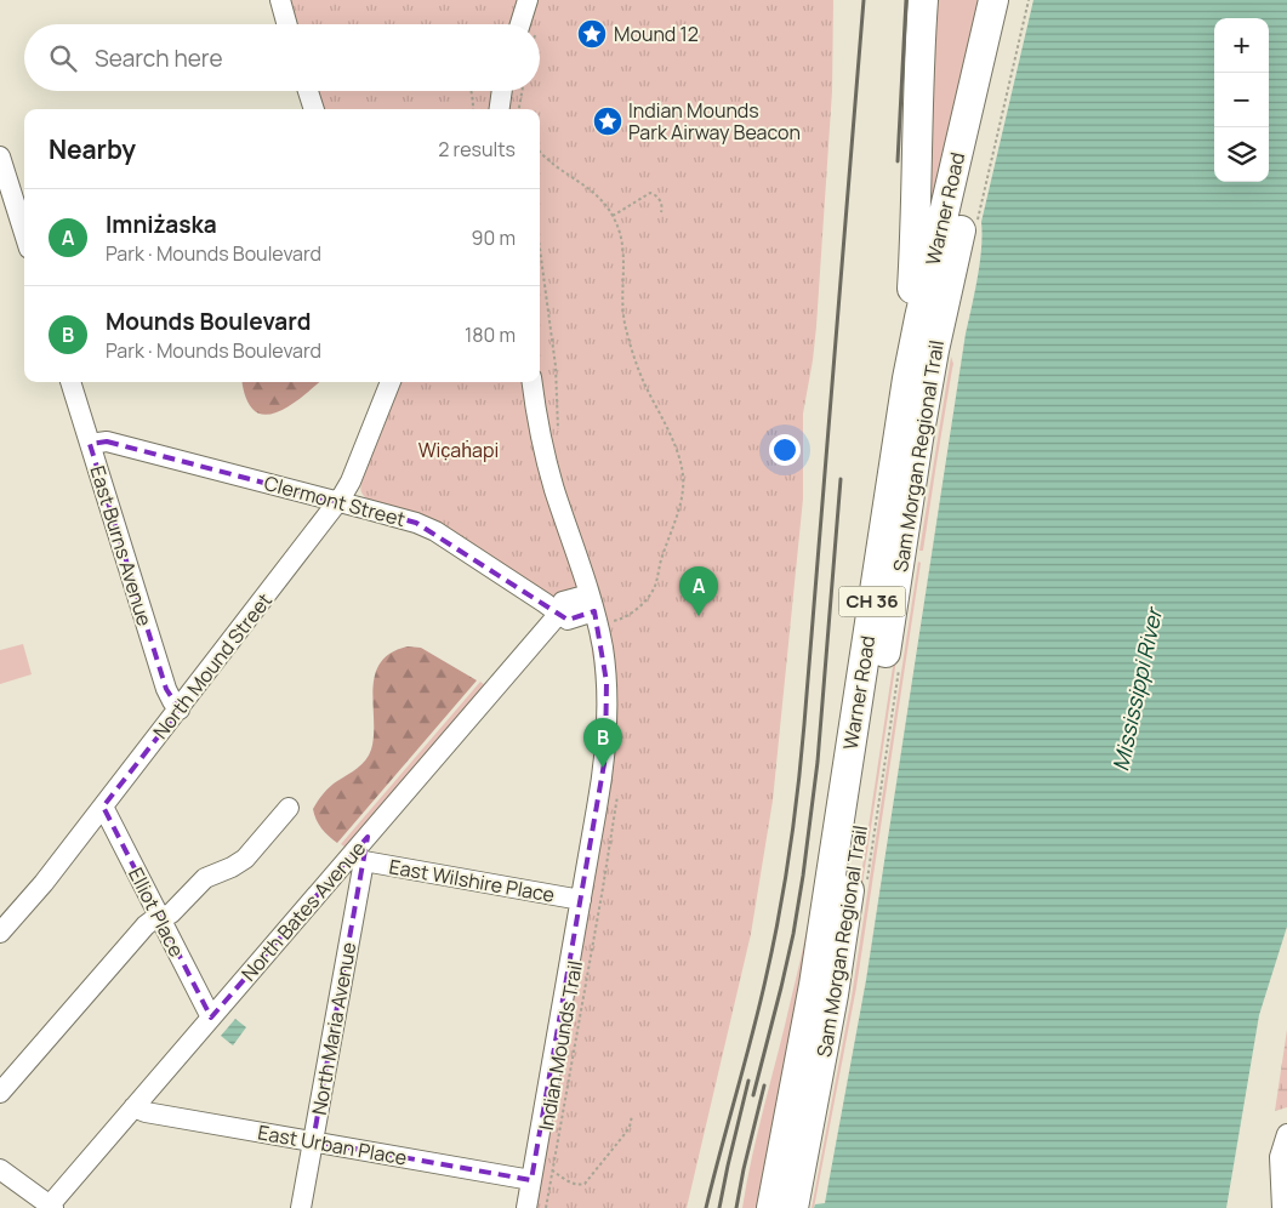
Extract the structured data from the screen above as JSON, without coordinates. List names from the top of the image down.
{
  "streets": {
    "highway": ["Warner Road", "CH 36"],
    "street": [
      "Clermont Street",
      "East Burns Avenue",
      "North Mound Street",
      "East Wilshire Place",
      "North Bates Avenue",
      "Elliot Place",
      "North Maria Avenue",
      "East Urban Place"
    ],
    "path": ["Sam Morgan Regional Trail", "Indian Mounds Trail"]
  },
  "crossings": [
    ["Clermont Street", "East Burns Avenue"],
    ["Clermont Street", "North Mound Street"],
    ["Clermont Street", "North Bates Avenue"],
    ["East Burns Avenue", "North Mound Street"],
    ["North Mound Street", "Elliot Place"],
    ["East Wilshire Place", "North Bates Avenue"],
    ["East Wilshire Place", "North Maria Avenue"],
    ["North Bates Avenue", "Elliot Place"],
    ["North Bates Avenue", "North Maria Avenue"],
    ["North Bates Avenue", "East Urban Place"],
    ["North Maria Avenue", "East Urban Place"]
  ],
  "water": ["Mississippi River"],
  "parks": ["Wic̣aḣapi"],
  "places": {
    "place": ["Mound 12", "Indian Mounds Park Airway Beacon"]
  },
  "page": {
    "map_buttons": ["+", "−"],
    "search": "Search here",
    "heading": ["Nearby", "2 results"],
    "list": [
      {
        "mark": "A",
        "name": "Imniżaska",
        "note": "Park · Mounds Boulevard",
        "value": "90 m"
      },
      {
        "mark": "B",
        "name": "Mounds Boulevard",
        "note": "Park · Mounds Boulevard",
        "value": "180 m"
      }
    ],
    "pins": ["A", "B"]
  }
}
